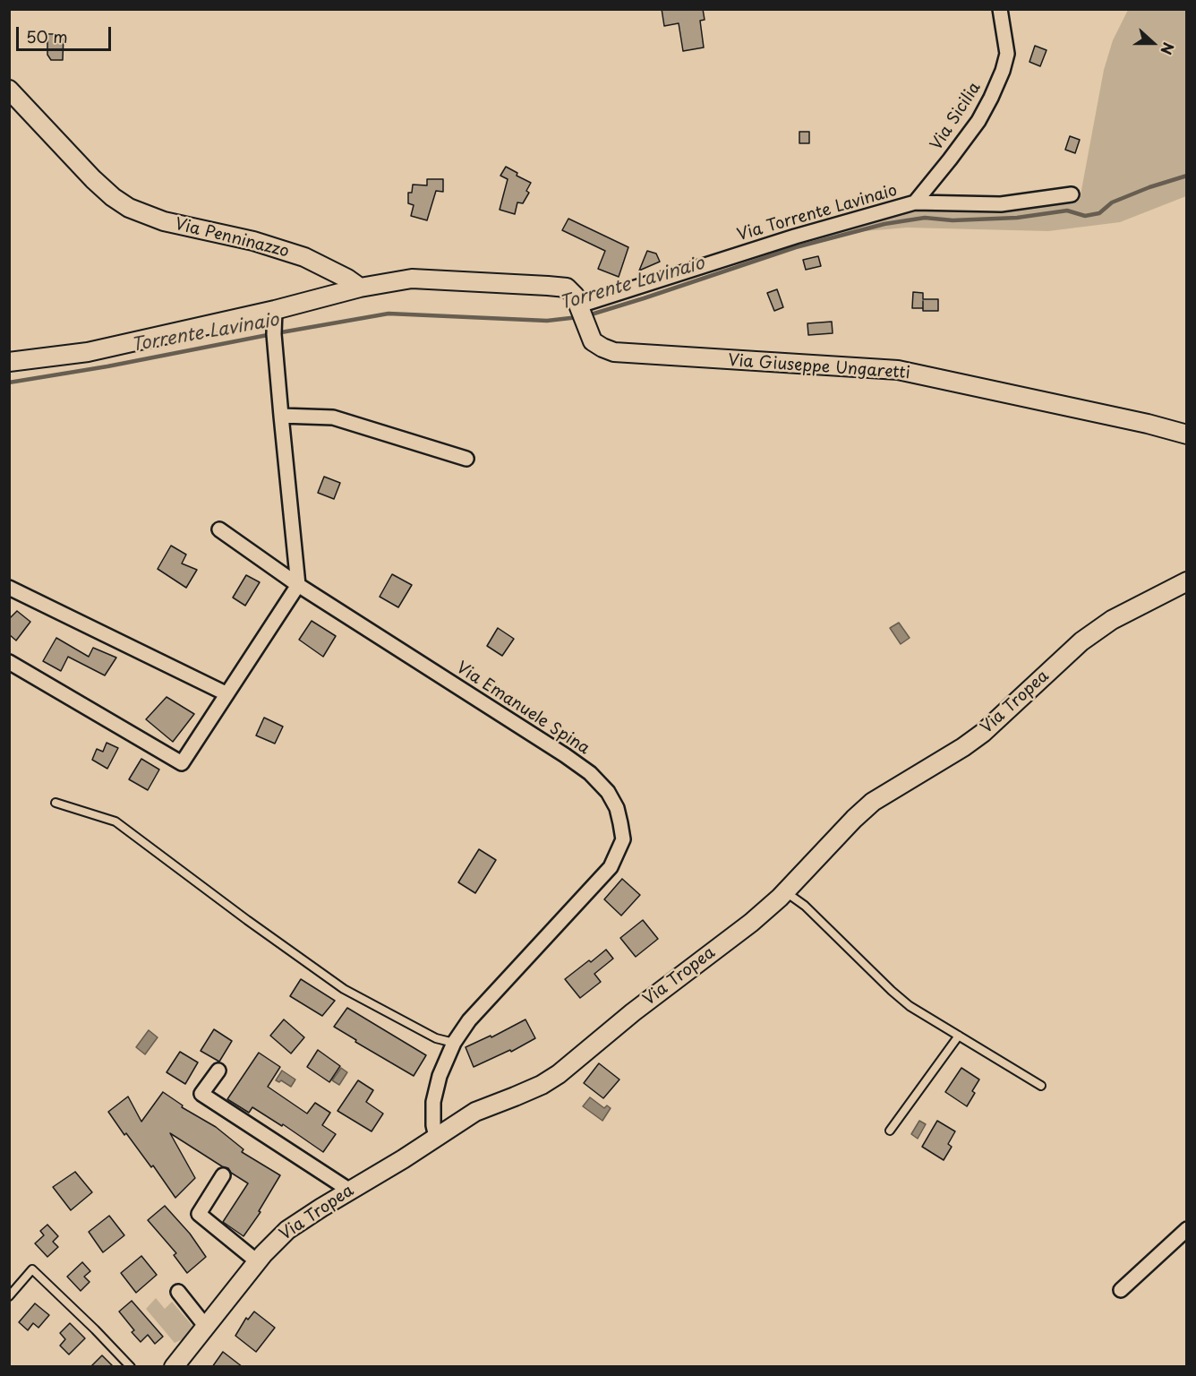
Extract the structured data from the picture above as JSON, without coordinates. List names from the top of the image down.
{
  "streets": {
    "street": [
      "Via Sicilia",
      "Via Torrente Lavinaio",
      "Via Penninazzo",
      "Via Giuseppe Ungaretti",
      "Via Tropea",
      "Via Emanuele Spina"
    ]
  },
  "crossings": [
    ["Via Sicilia", "Via Torrente Lavinaio"],
    ["Via Torrente Lavinaio", "Via Giuseppe Ungaretti"],
    ["Via Tropea", "Via Emanuele Spina"]
  ],
  "water": ["Torrente Lavinaio"],
  "scale_bar": "50 m",
  "north": "right"
}
